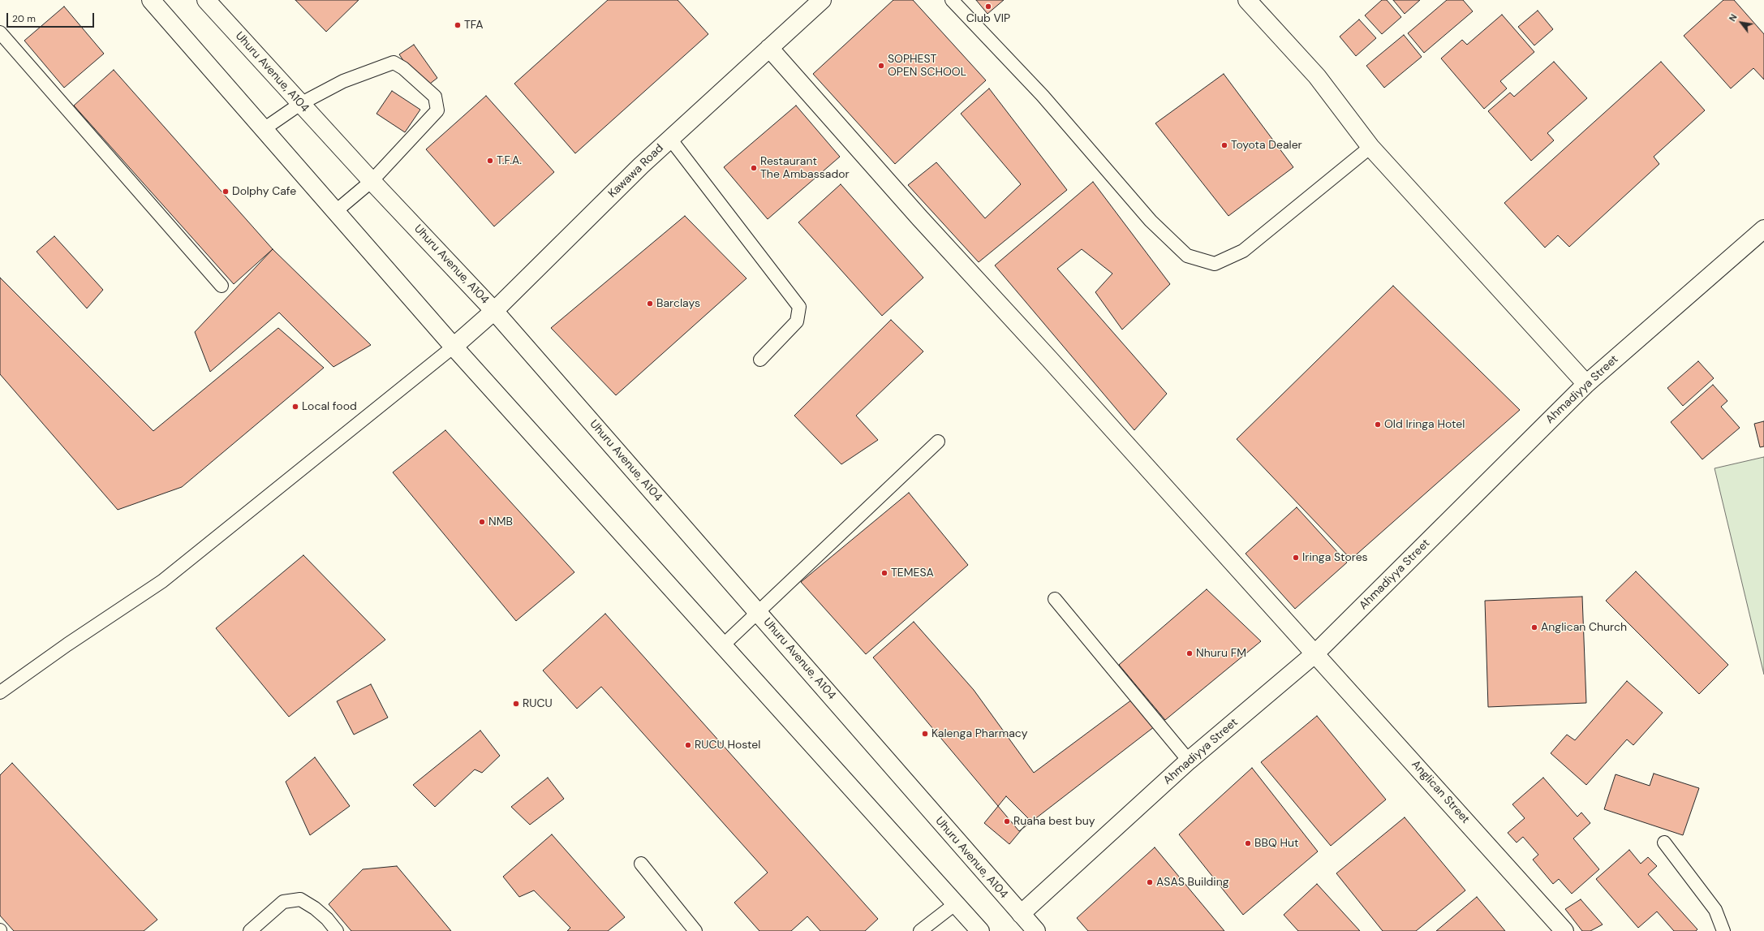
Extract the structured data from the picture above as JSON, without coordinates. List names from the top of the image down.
{
  "streets": {
    "main road": [
      "Uhuru Avenue, A104",
      "Kawawa Road",
      "Ahmadiyya Street",
      "Anglican Street"
    ]
  },
  "crossings": [
    ["Uhuru Avenue, A104", "Kawawa Road"],
    ["Uhuru Avenue, A104", "Ahmadiyya Street"],
    ["Kawawa Road", "Anglican Street"],
    ["Ahmadiyya Street", "Anglican Street"]
  ],
  "places": [
    "Club VIP",
    "TFA",
    "SOPHEST OPEN SCHOOL",
    "Toyota Dealer",
    "T.F.A.",
    "Restaurant The Ambassador",
    "Dolphy Cafe",
    "Barclays",
    "Local food",
    "Old Iringa Hotel",
    "NMB",
    "Iringa Stores",
    "TEMESA",
    "Anglican Church",
    "Nhuru FM",
    "RUCU",
    "Kalenga Pharmacy",
    "RUCU Hostel",
    "Ruaha best buy",
    "BBQ Hut",
    "ASAS Building"
  ],
  "scale_bar": "20 m",
  "north": "top left"
}
